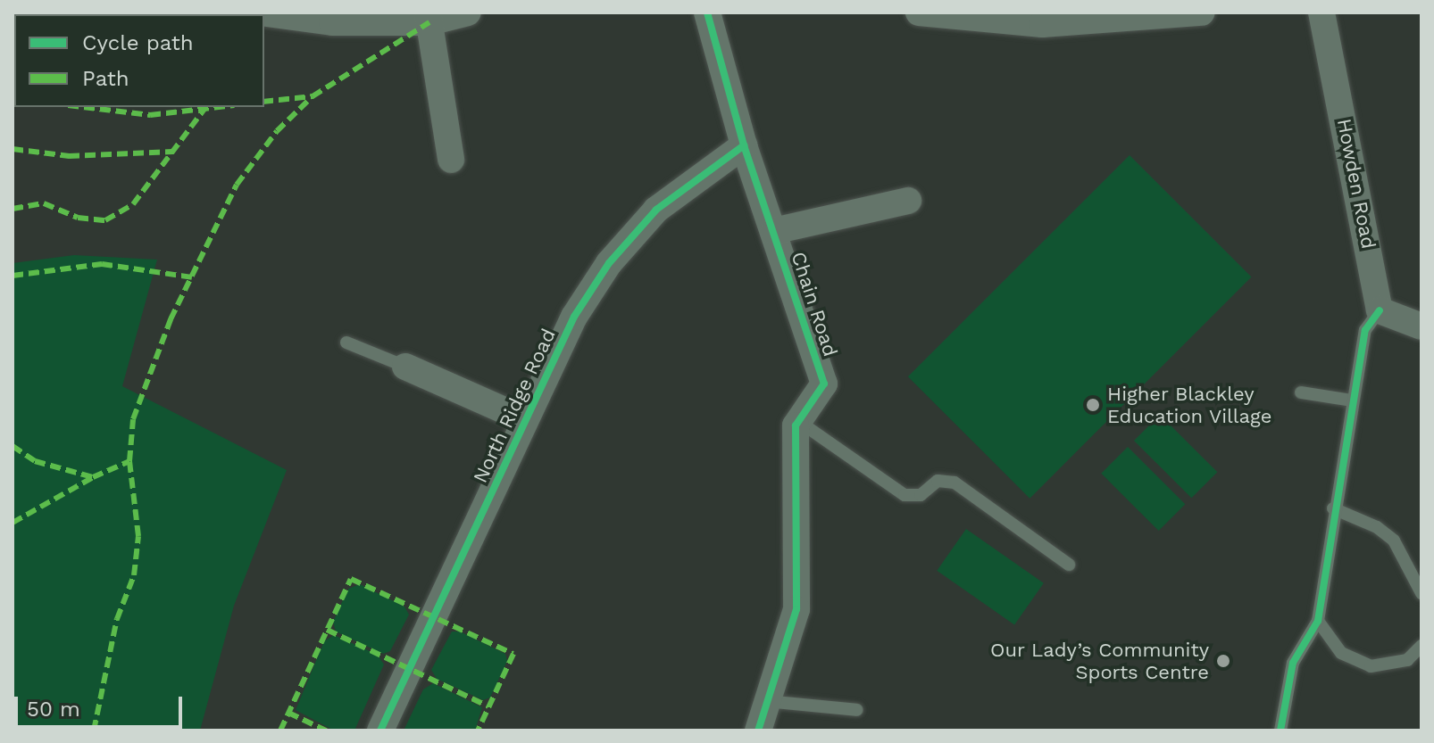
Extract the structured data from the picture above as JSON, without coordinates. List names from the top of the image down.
{
  "streets": {
    "street": ["Howden Road", "Chain Road", "North Ridge Road"]
  },
  "crossings": [
    ["Chain Road", "North Ridge Road"]
  ],
  "places": ["Higher Blackley Education Village", "Our Lady’s Community Sports Centre"],
  "legend": ["Cycle path", "Path"],
  "scale_bar": "50 m"
}
